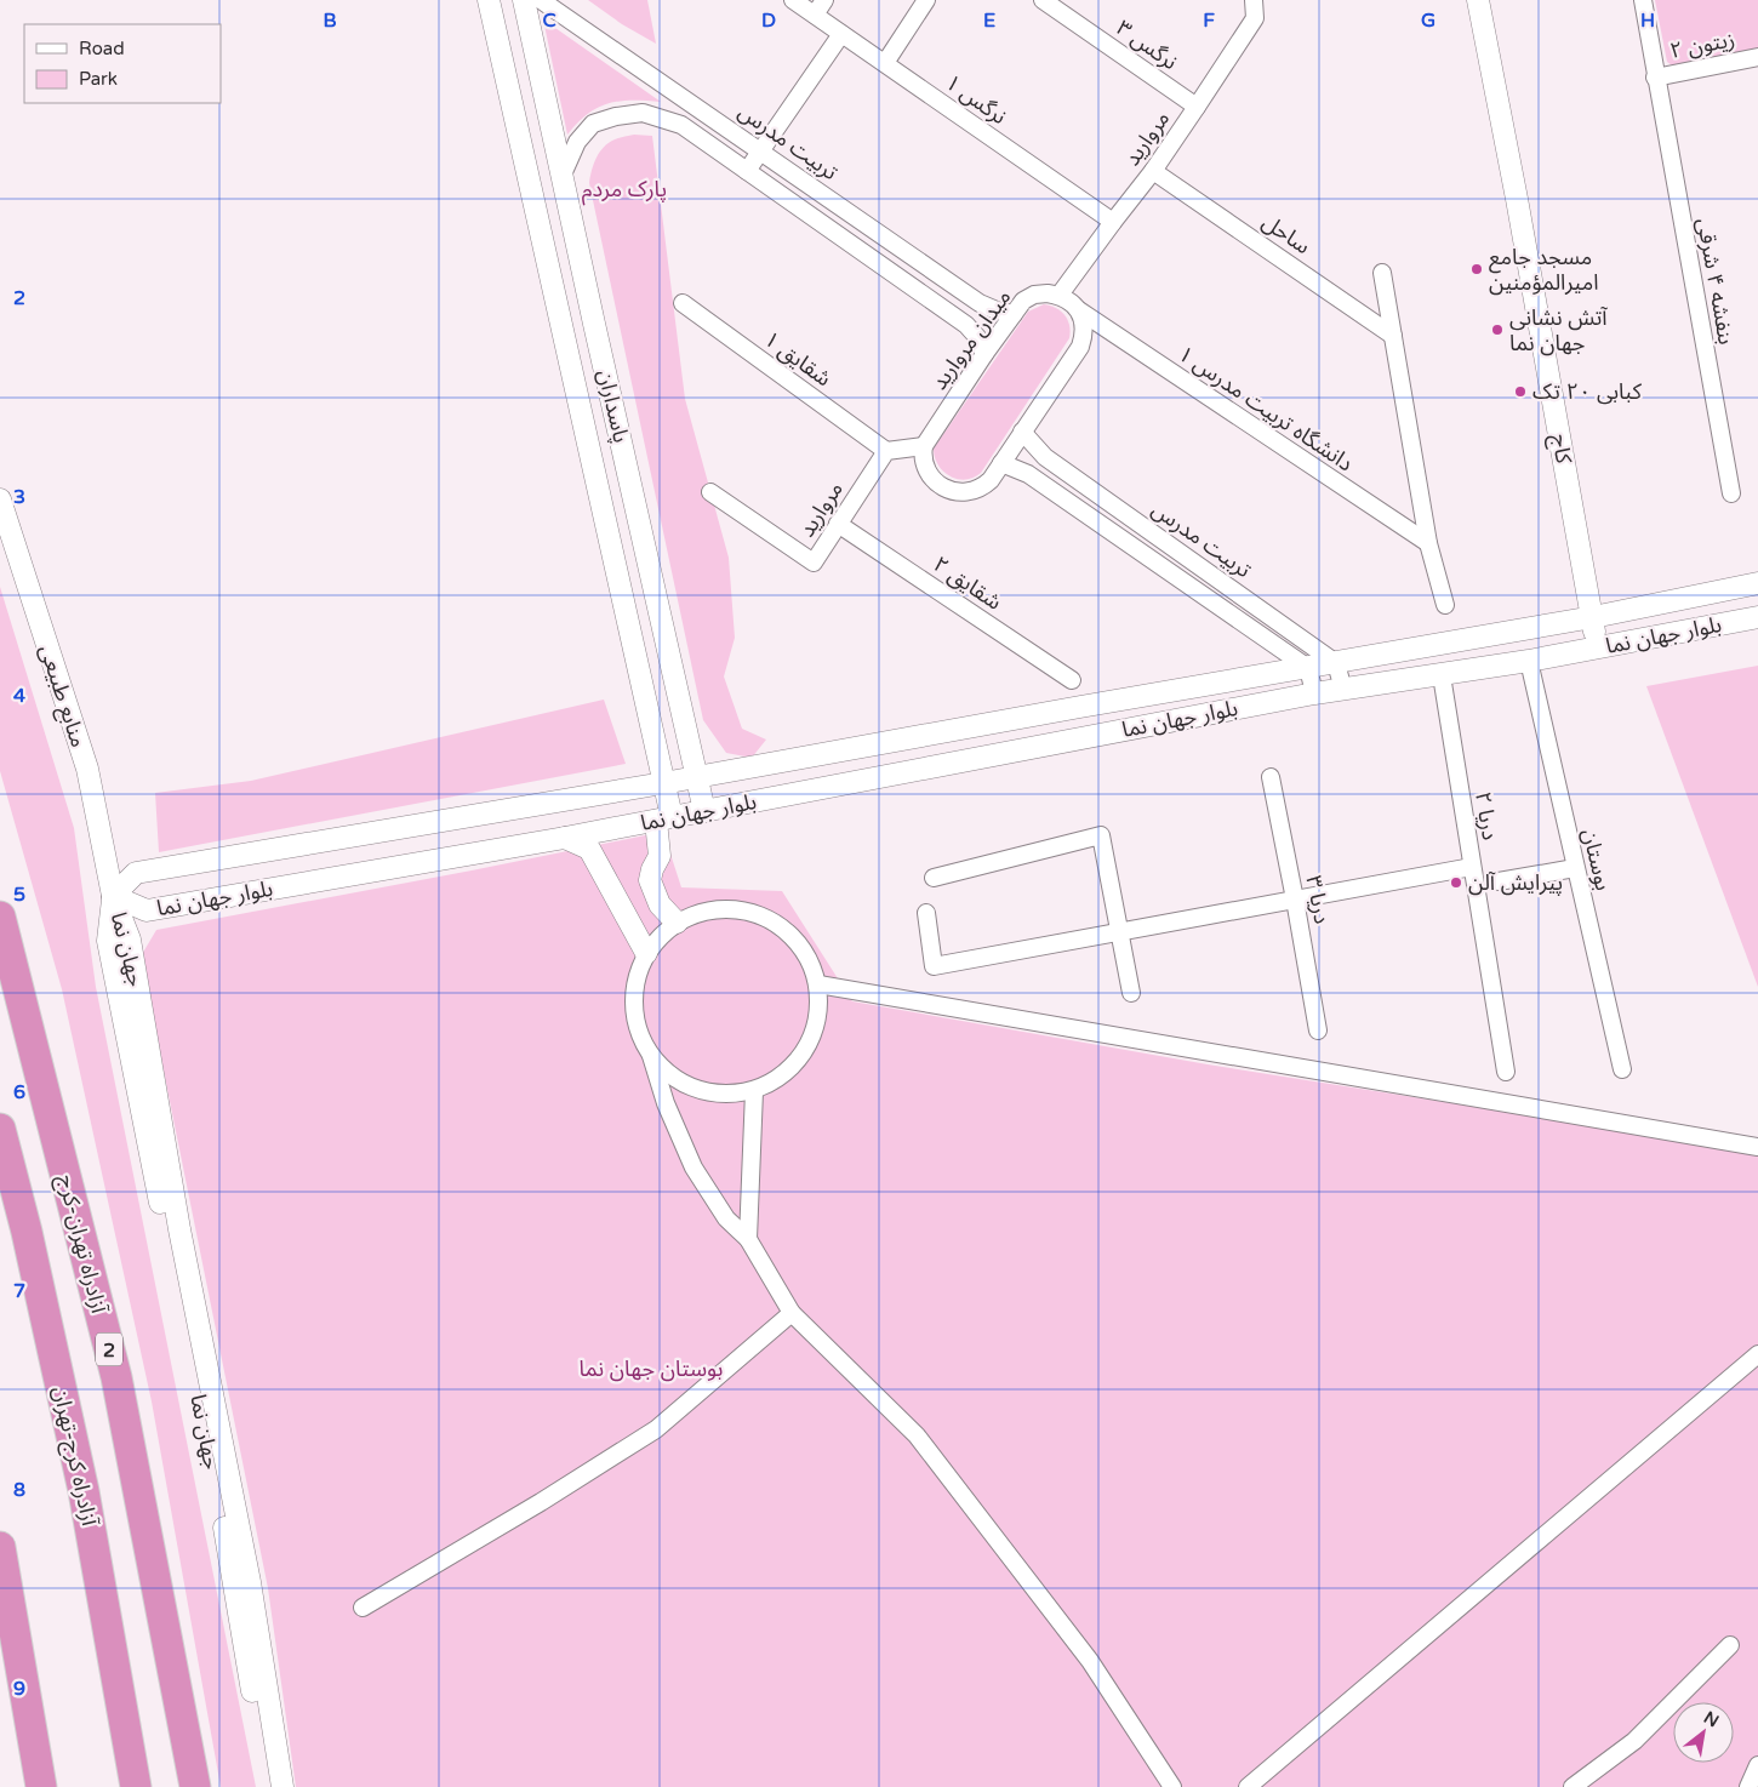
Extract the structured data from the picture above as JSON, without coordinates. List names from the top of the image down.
{
  "streets": {
    "highway": ["آزادراه تهران-کرج", "2", "آزادراه کرج-تهران"],
    "street": [
      "نرگس ۳",
      "زیتون ۲",
      "نرگس ۱",
      "مروارید",
      "تربیت مدرس",
      "ساحل",
      "بنفشه ۴ شرقی",
      "میدان مروارید",
      "شقایق ۱",
      "پاسداران",
      "۱ دانشگاه تربیت مدرس",
      "کاج",
      "شقایق ۲",
      "بلوار جهان نما",
      "منابع طبیعی",
      "دریا ۲",
      "بوستان",
      "دریا ۳",
      "جهان نما"
    ]
  },
  "crossings": [
    ["نرگس ۳", "مروارید"],
    ["زیتون ۲", "بنفشه ۴ شرقی"],
    ["نرگس ۱", "مروارید"],
    ["مروارید", "ساحل"],
    ["مروارید", "میدان مروارید"],
    ["مروارید", "شقایق ۱"],
    ["مروارید", "شقایق ۲"],
    ["تربیت مدرس", "میدان مروارید"],
    ["تربیت مدرس", "بلوار جهان نما"],
    ["پاسداران", "بلوار جهان نما"],
    ["کاج", "بلوار جهان نما"],
    ["بلوار جهان نما", "منابع طبیعی"],
    ["بلوار جهان نما", "دریا ۲"],
    ["بلوار جهان نما", "بوستان"],
    ["بلوار جهان نما", "جهان نما"],
    ["منابع طبیعی", "جهان نما"]
  ],
  "parks": ["پارک مردم", "بوستان جهان نما"],
  "places": [
    "مسجد جامع امیرالمؤمنین",
    "آتش نشانی جهان نما",
    "کبابی ۲۰ تک",
    "پیرایش آلن"
  ],
  "legend": ["Road", "Park"],
  "north": "top right",
  "grid": {
    "columns": [
      "B",
      "C",
      "D",
      "E",
      "F",
      "G",
      "H"
    ],
    "rows": [
      "2",
      "3",
      "4",
      "5",
      "6",
      "7",
      "8",
      "9"
    ]
  }
}
